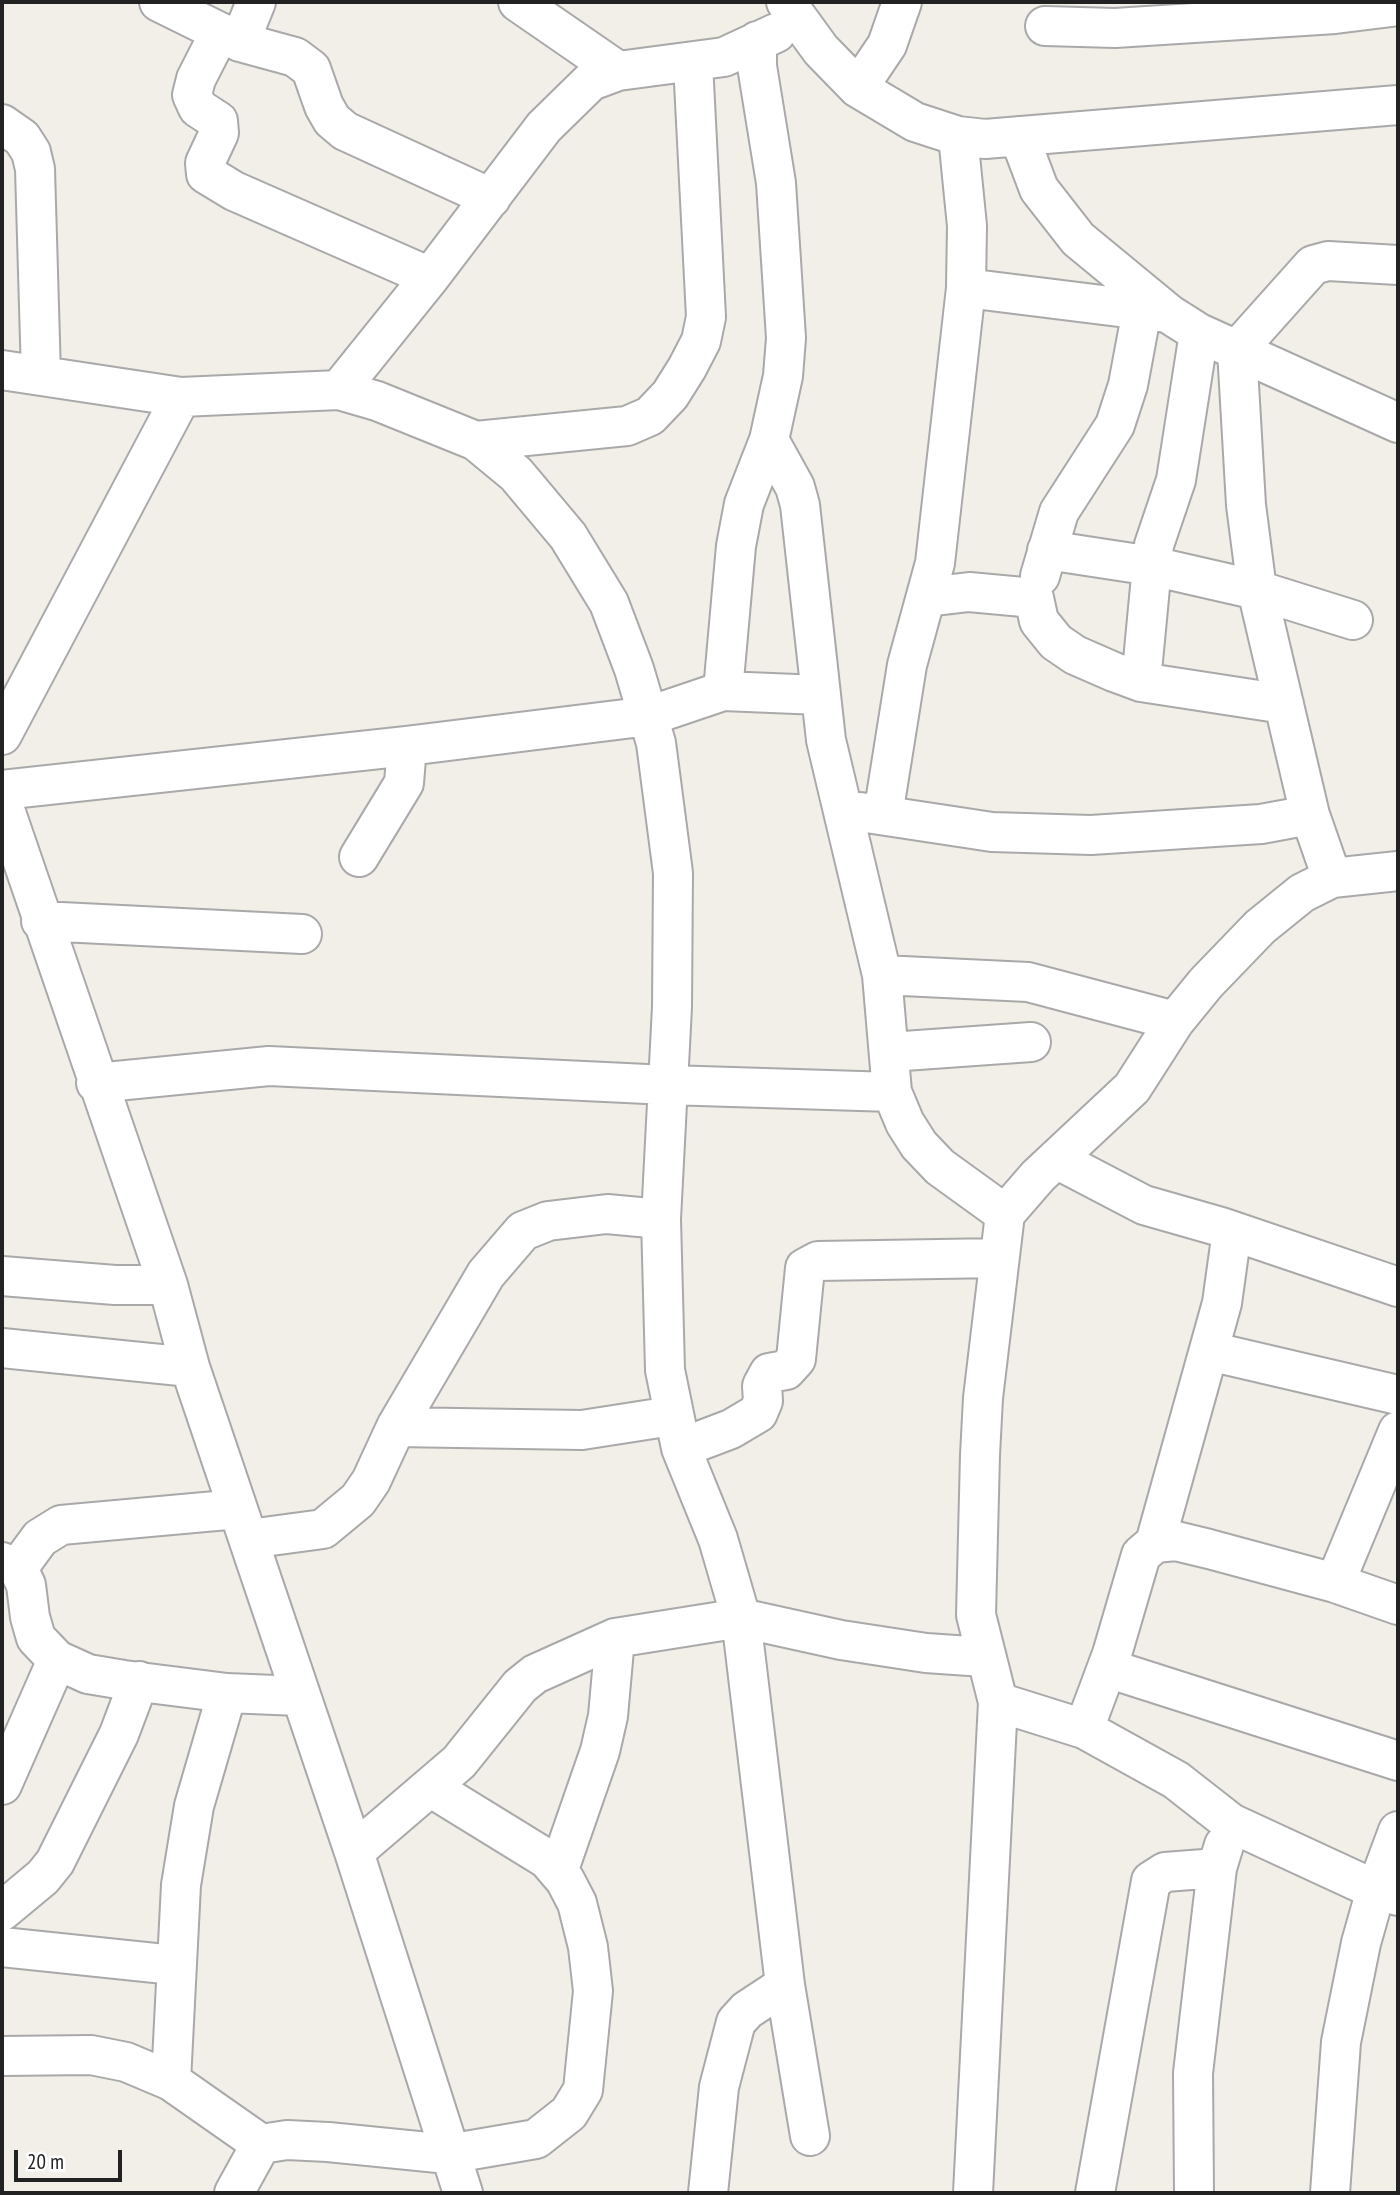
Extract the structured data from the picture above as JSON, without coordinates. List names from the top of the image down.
{
  "scale_bar": "20 m"
}
